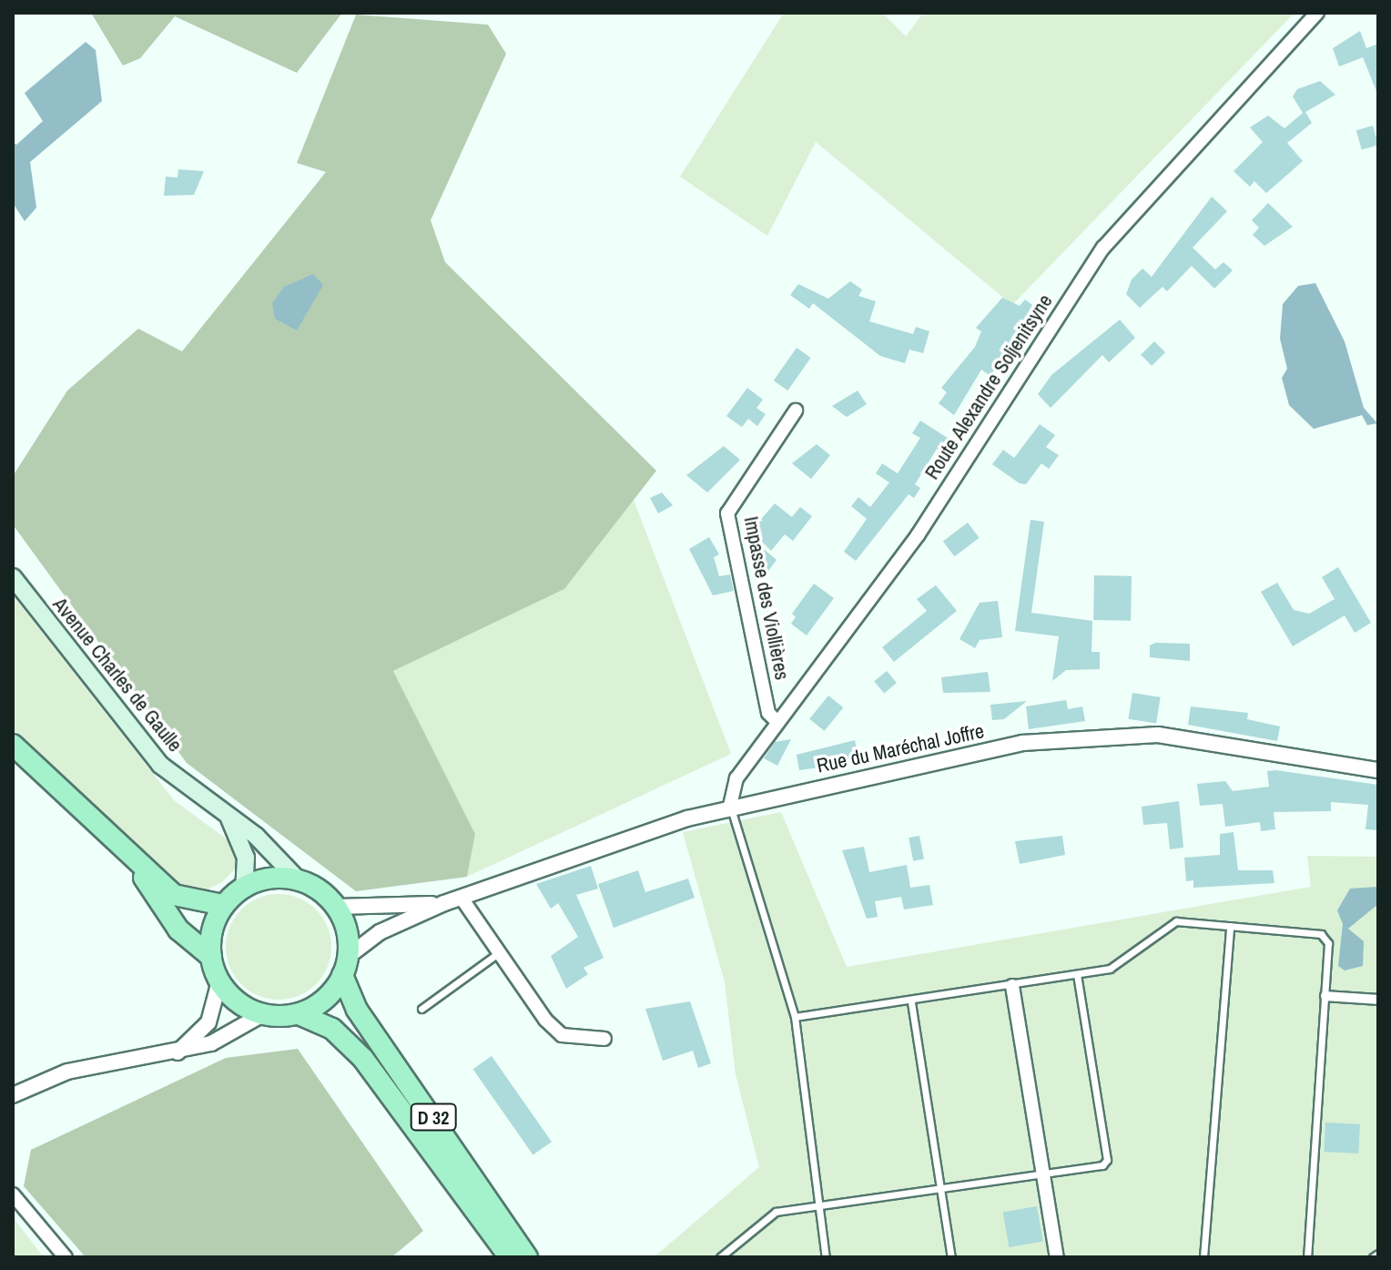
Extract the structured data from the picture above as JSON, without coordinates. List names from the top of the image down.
{
  "streets": {
    "main road": ["Avenue Charles de Gaulle", "D 32"],
    "street": ["Route Alexandre Soljenitsyne", "Impasse des Viollières", "Rue du Maréchal Joffre"]
  },
  "crossings": [
    ["Route Alexandre Soljenitsyne", "Impasse des Viollières"],
    ["Route Alexandre Soljenitsyne", "Rue du Maréchal Joffre"],
    ["Avenue Charles de Gaulle", "Rue du Maréchal Joffre"],
    ["Avenue Charles de Gaulle", "D 32"],
    ["Rue du Maréchal Joffre", "D 32"]
  ]
}
